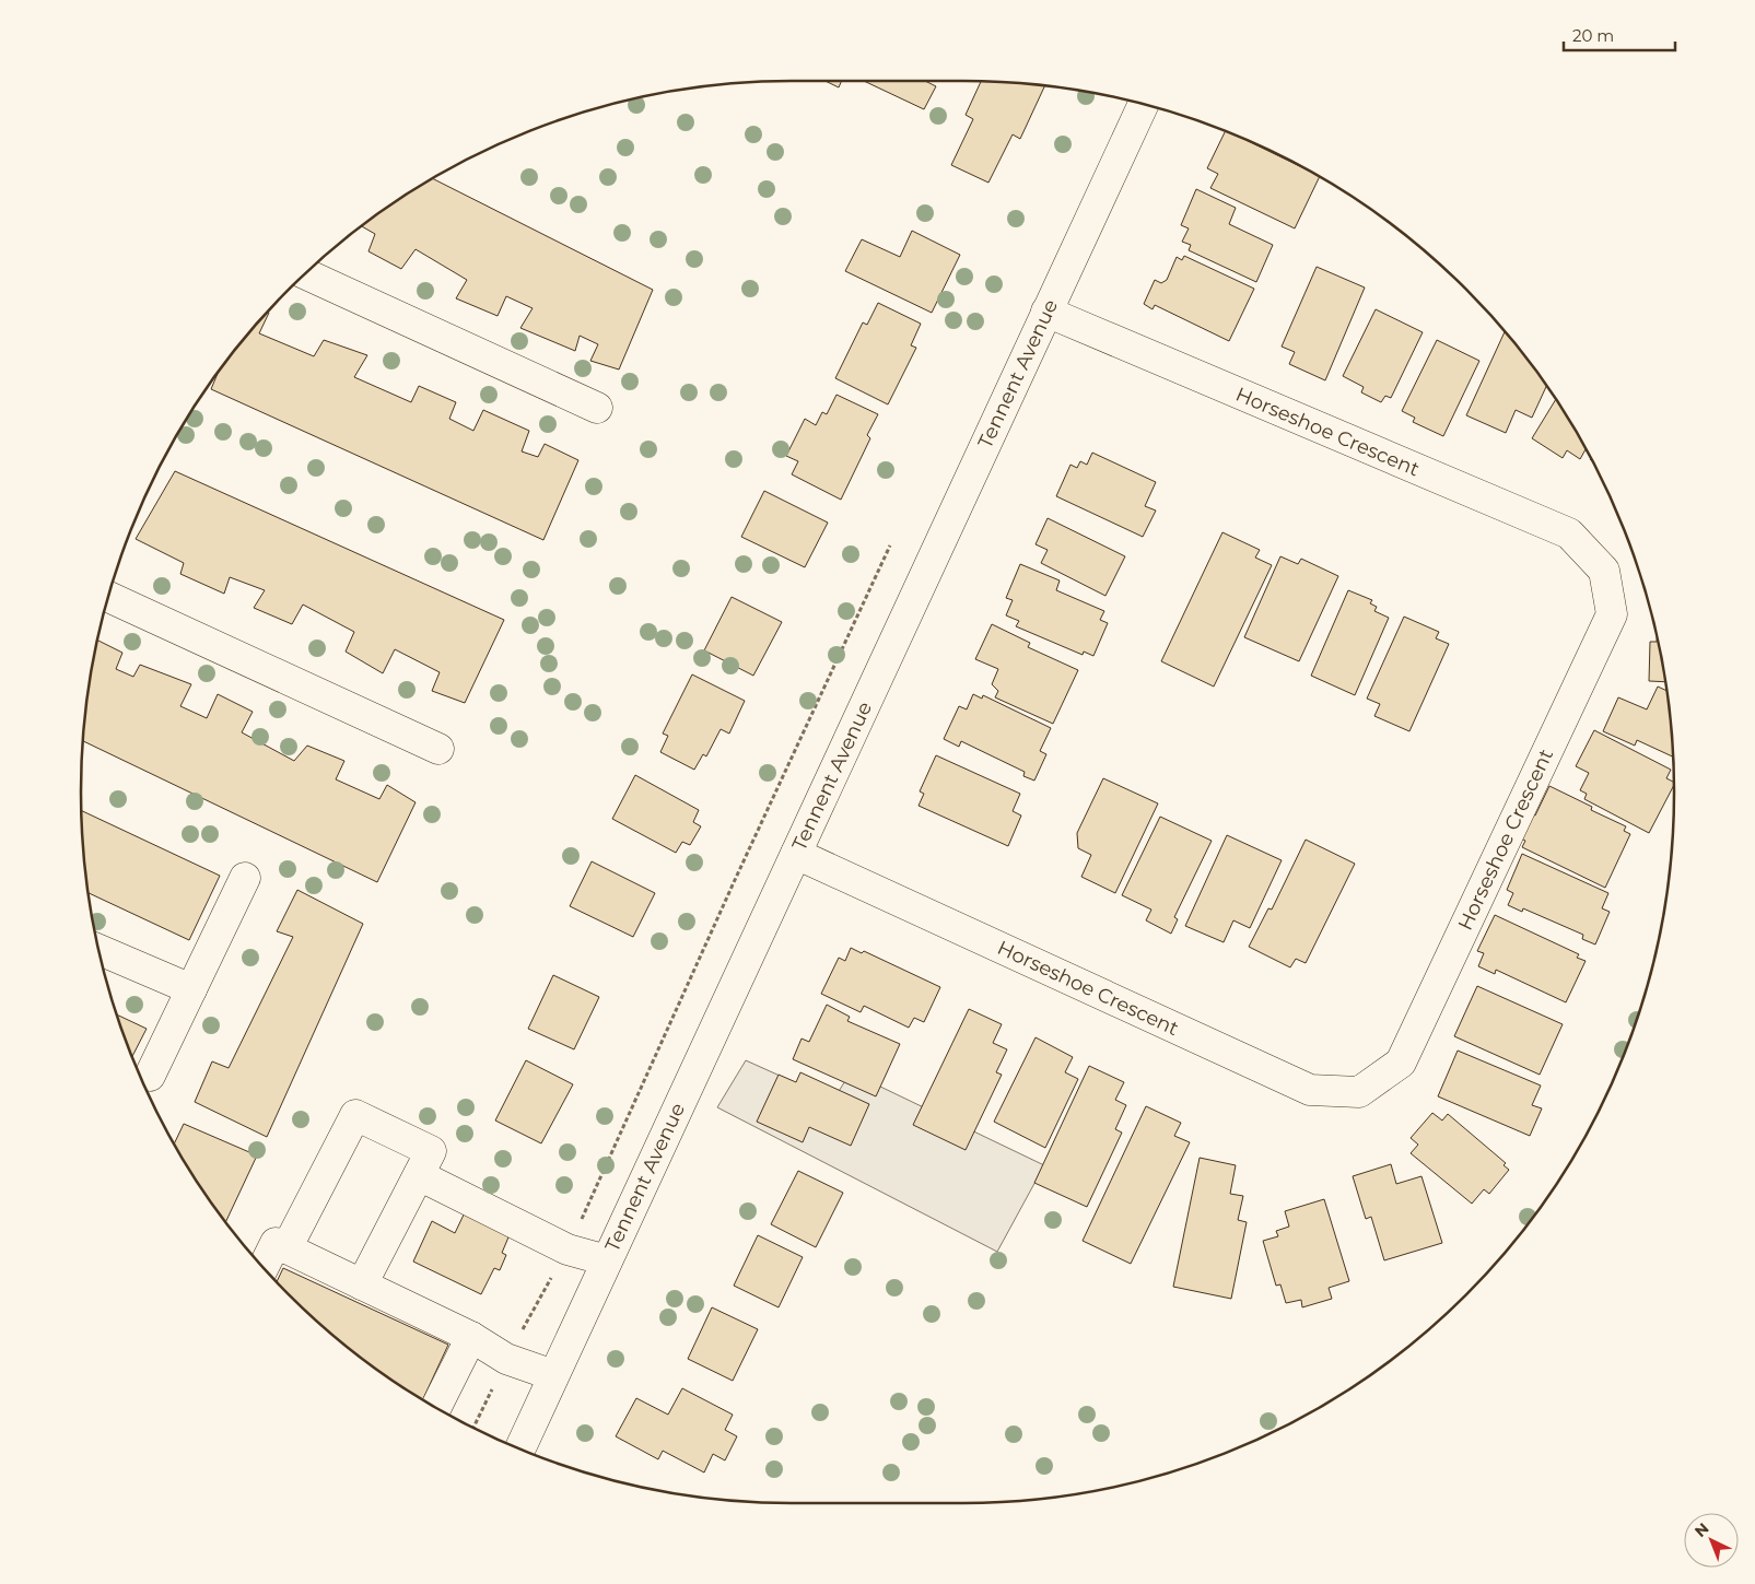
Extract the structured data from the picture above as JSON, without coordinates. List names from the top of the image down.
{
  "streets": {
    "street": ["Tennent Avenue", "Horseshoe Crescent"]
  },
  "crossings": [
    ["Tennent Avenue", "Horseshoe Crescent"]
  ],
  "scale_bar": "20 m",
  "north": "top left"
}
